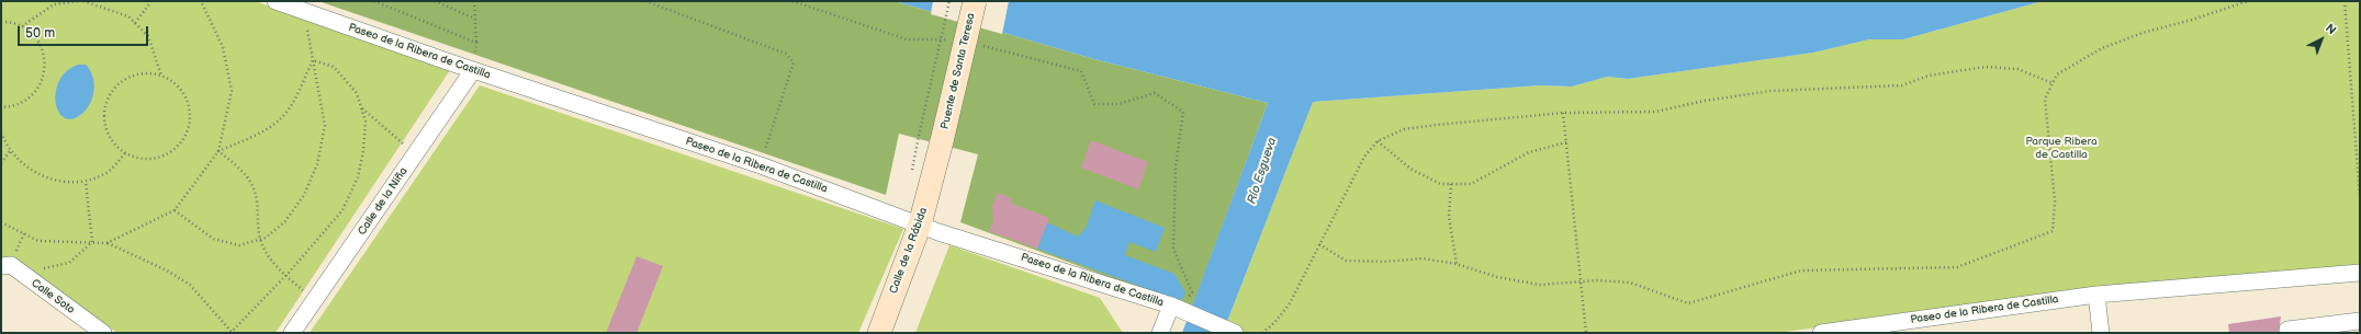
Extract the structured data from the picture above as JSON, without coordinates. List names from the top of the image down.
{
  "streets": {
    "main road": ["Puente de Santa Teresa", "Calle de la Rábida"],
    "street": ["Paseo de la Ribera de Castilla", "Calle de la Niña", "Calle Soto"]
  },
  "crossings": [
    ["Paseo de la Ribera de Castilla", "Calle de la Niña"],
    ["Paseo de la Ribera de Castilla", "Calle de la Rábida"],
    ["Puente de Santa Teresa", "Calle de la Rábida"]
  ],
  "water": ["Río Esgueva"],
  "parks": ["Parque Ribera de Castilla"],
  "scale_bar": "50 m",
  "north": "top right"
}
